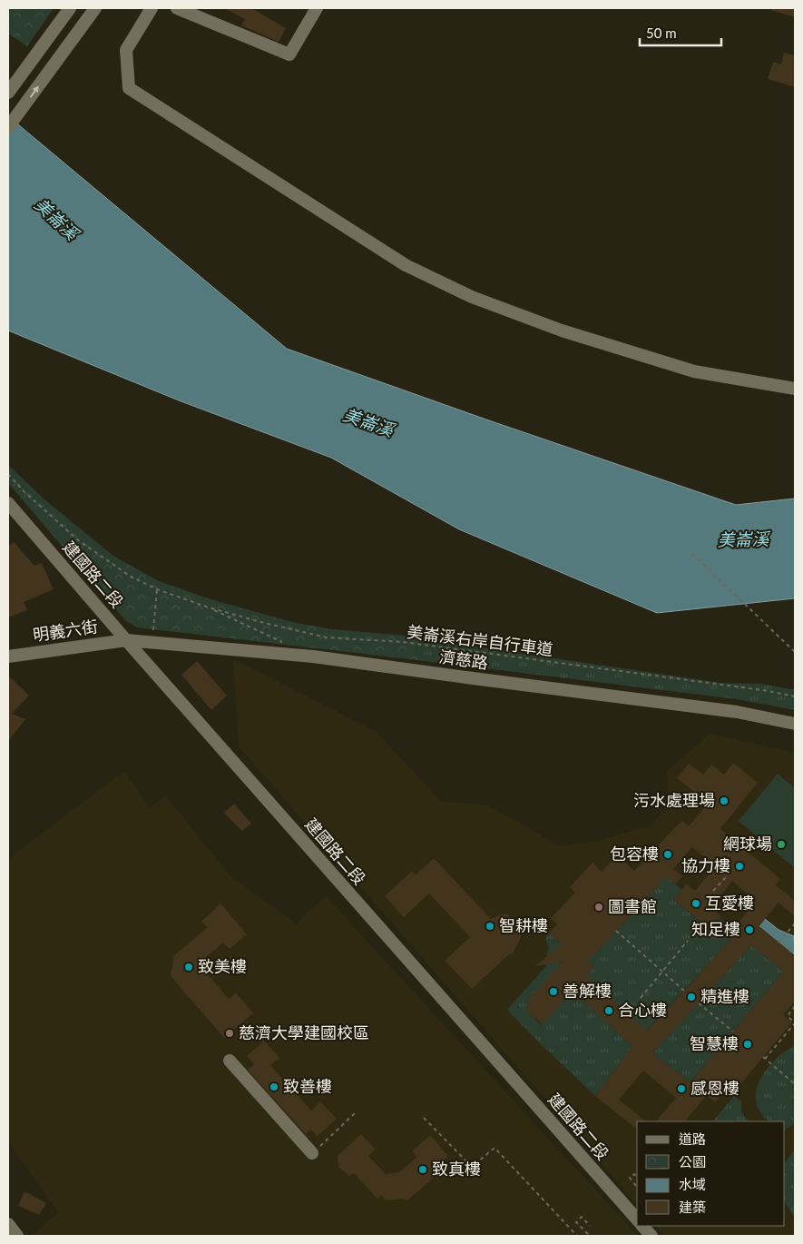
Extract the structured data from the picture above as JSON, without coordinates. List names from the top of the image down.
{
  "streets": {
    "street": ["建國路二段", "明義六街", "濟慈路"],
    "path": ["美崙溪右岸自行車道"]
  },
  "crossings": [
    ["建國路二段", "明義六街"],
    ["建國路二段", "濟慈路"],
    ["明義六街", "濟慈路"]
  ],
  "water": ["美崙溪"],
  "places": [
    "污水處理場",
    "網球場",
    "包容樓",
    "協力樓",
    "互愛樓",
    "圖書館",
    "智耕樓",
    "知足樓",
    "致美樓",
    "善解樓",
    "精進樓",
    "合心樓",
    "慈濟大學建國校區",
    "智慧樓",
    "致善樓",
    "感恩樓",
    "致真樓"
  ],
  "legend": [
    "道路",
    "公園",
    "水域",
    "建築"
  ],
  "scale_bar": "50 m"
}
